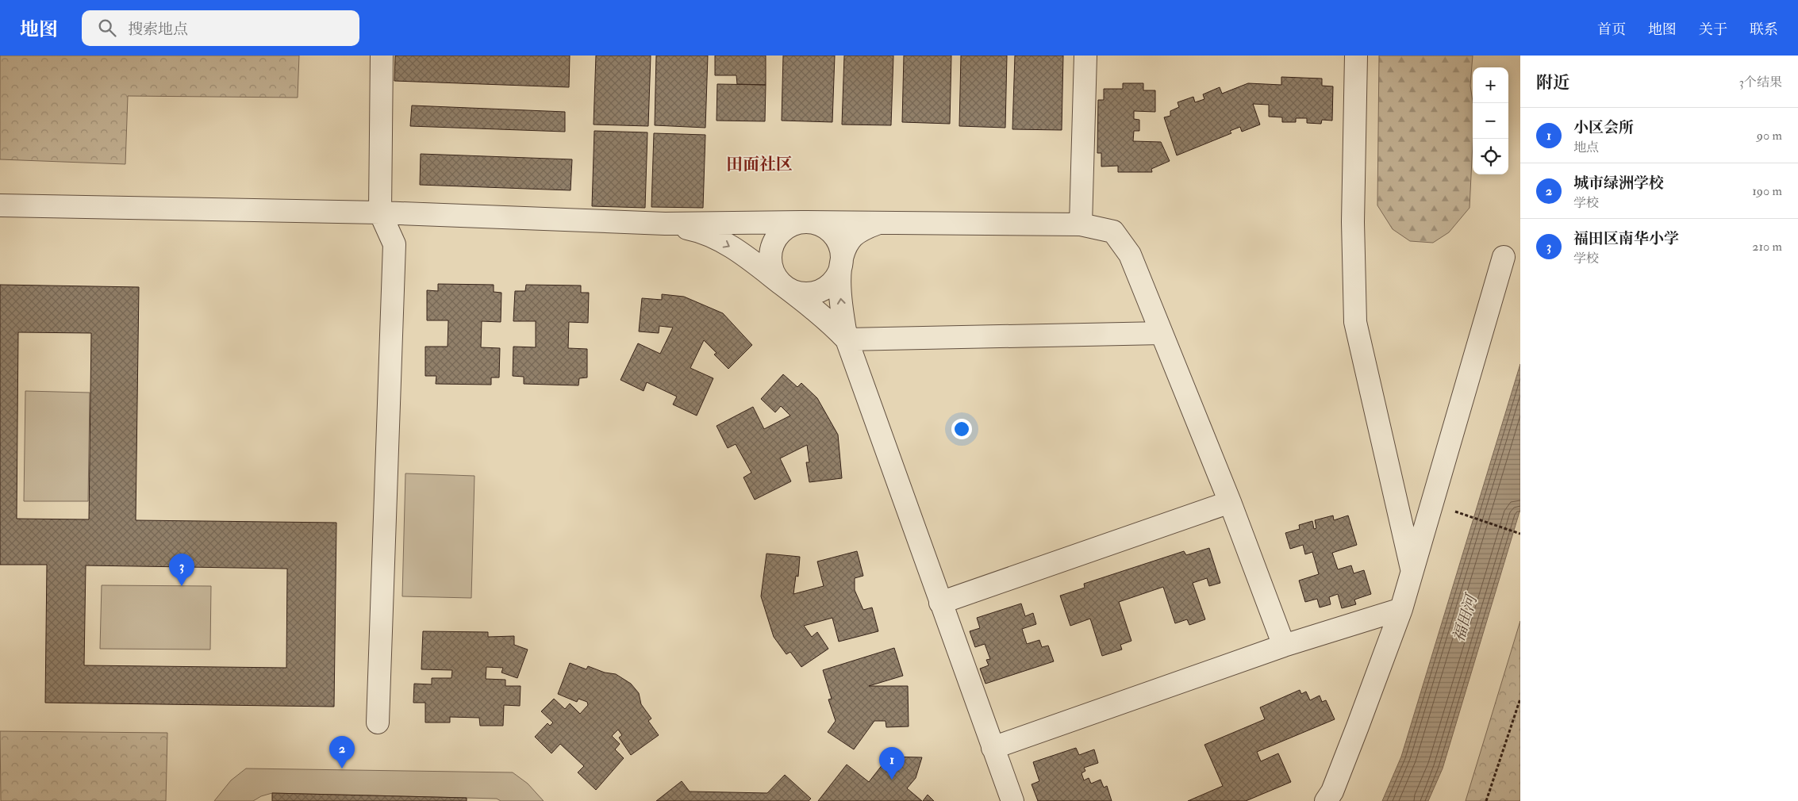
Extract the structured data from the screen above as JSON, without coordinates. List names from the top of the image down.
{
  "districts": ["田面社区"],
  "water": ["福田河"],
  "page": {
    "header": "地图",
    "search": "搜索地点",
    "nav": [
      "首页",
      "地图",
      "关于",
      "联系"
    ],
    "heading": ["附近", "3个结果"],
    "map_buttons": ["+", "−"],
    "list": [
      {
        "mark": "1",
        "name": "小区会所",
        "note": "地点",
        "value": "90 m"
      },
      {
        "mark": "2",
        "name": "城市绿洲学校",
        "note": "学校",
        "value": "190 m"
      },
      {
        "mark": "3",
        "name": "福田区南华小学",
        "note": "学校",
        "value": "210 m"
      }
    ],
    "pins": ["3", "2", "1"]
  }
}
